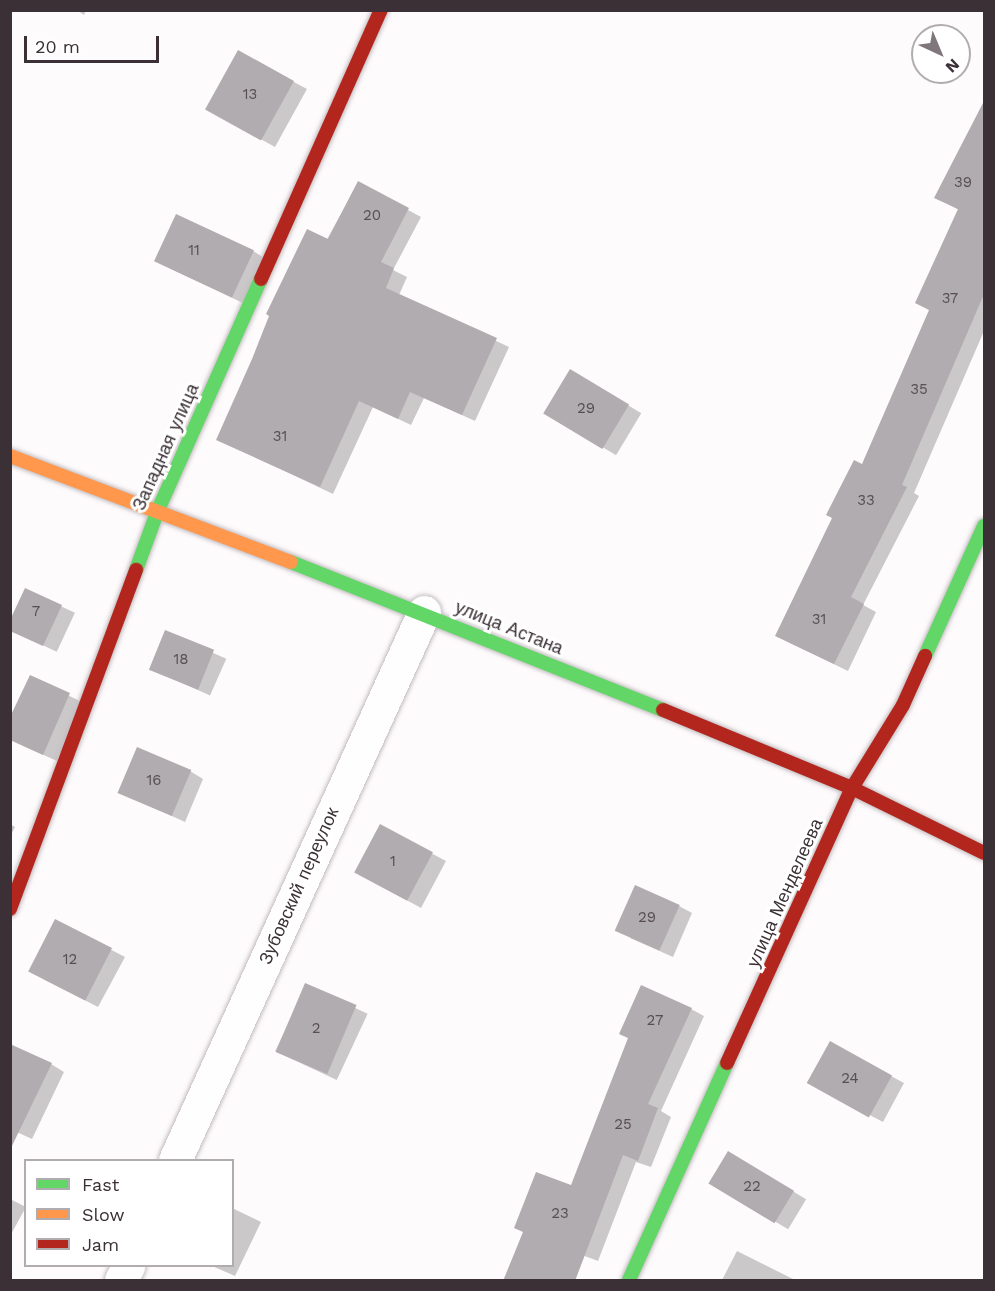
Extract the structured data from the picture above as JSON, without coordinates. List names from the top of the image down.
{
  "streets": {
    "street": [
      "Западная улица",
      "улица Астана",
      "Зубовский переулок",
      "улица Менделеева"
    ]
  },
  "crossings": [
    ["Западная улица", "улица Астана"],
    ["улица Астана", "Зубовский переулок"],
    ["улица Астана", "улица Менделеева"]
  ],
  "house_numbers": [
    "13",
    "39",
    "20",
    "11",
    "37",
    "35",
    "29",
    "31",
    "33",
    "7",
    "31",
    "18",
    "16",
    "1",
    "29",
    "12",
    "27",
    "2",
    "24",
    "25",
    "22",
    "23"
  ],
  "legend": ["Fast", "Slow", "Jam"],
  "scale_bar": "20 m",
  "north": "bottom right"
}
